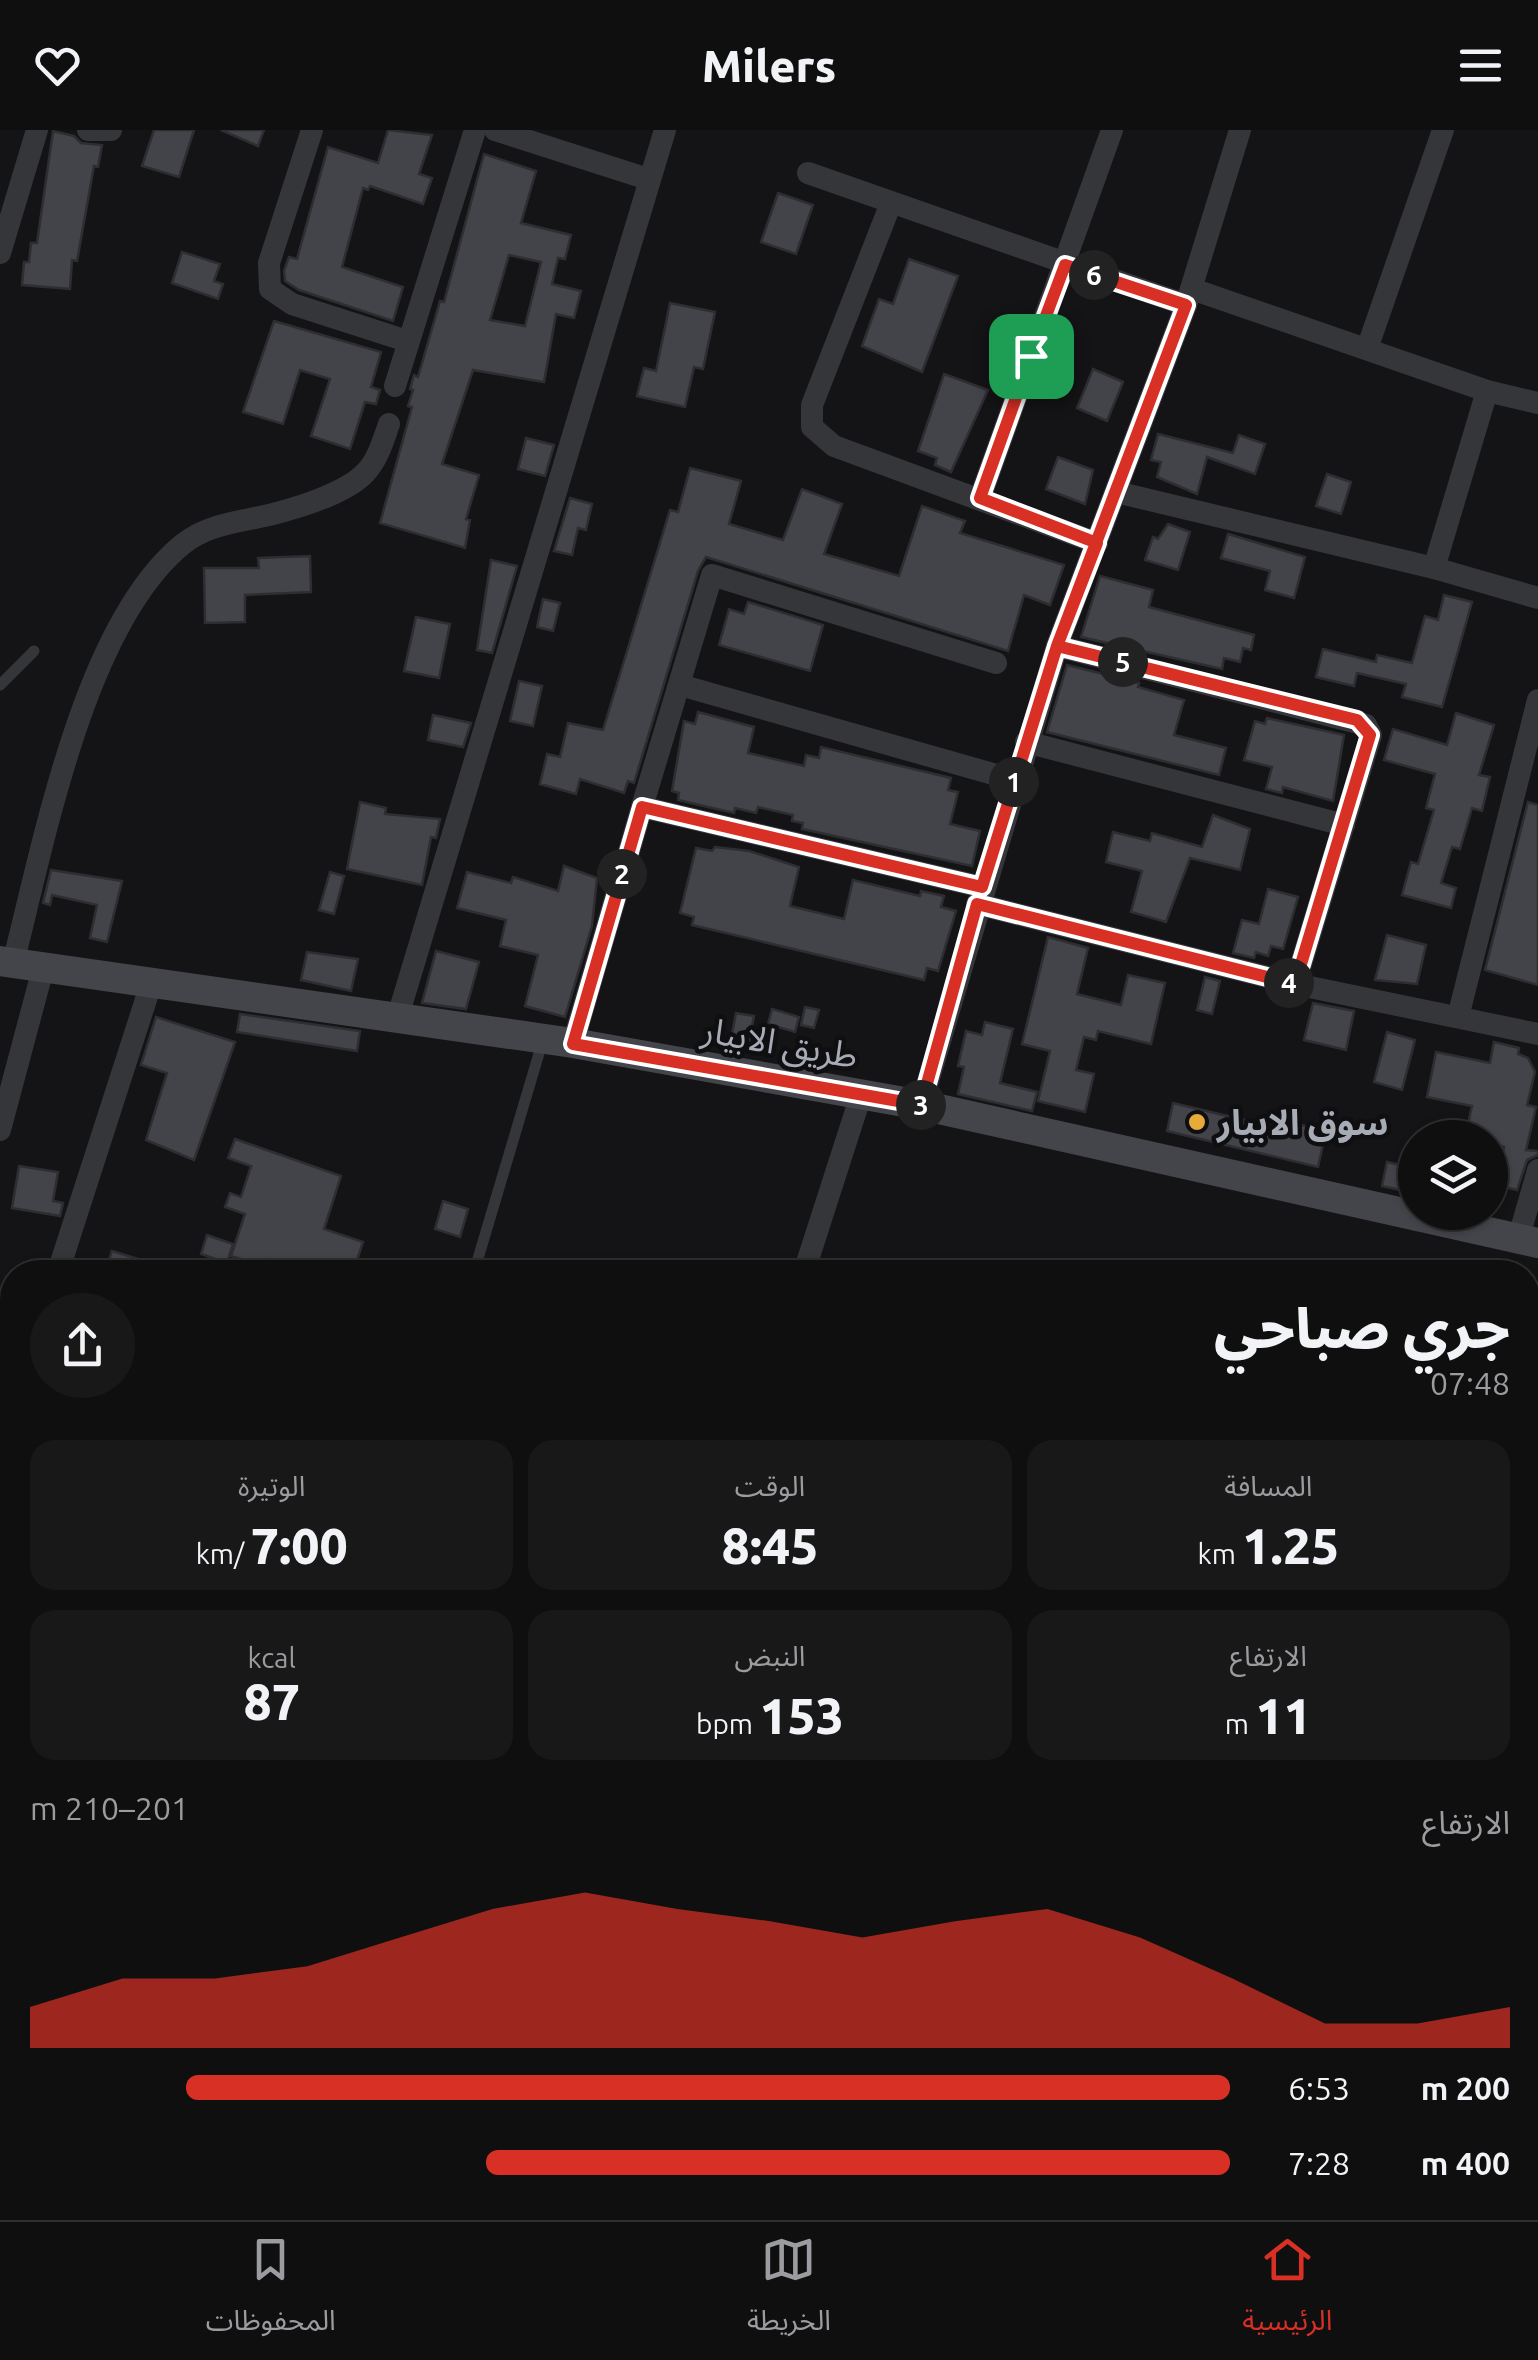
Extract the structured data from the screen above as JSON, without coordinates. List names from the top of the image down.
{
  "streets": {
    "main road": ["طريق الابيار"]
  },
  "places": ["سوق الابيار"],
  "page": {
    "header": "Milers",
    "pins": [
      "6",
      "5",
      "1",
      "2",
      "4",
      "3"
    ],
    "heading": ["جري صباحي", "07:48"],
    "stats": [
      ["المسافة", "1.25 km"],
      ["الوقت", "8:45"],
      ["الوتيرة", "7:00 /km"],
      ["الارتفاع", "11 m"],
      ["النبض", "153 bpm"],
      ["kcal", "87"]
    ],
    "chart": ["الارتفاع", "201–210 m"],
    "list": [
      {
        "name": "200 m",
        "note": "6:53"
      },
      {
        "name": "400 m",
        "note": "7:28"
      }
    ],
    "tabs": ["الرئيسية", "الخريطة", "المحفوظات"]
  }
}
